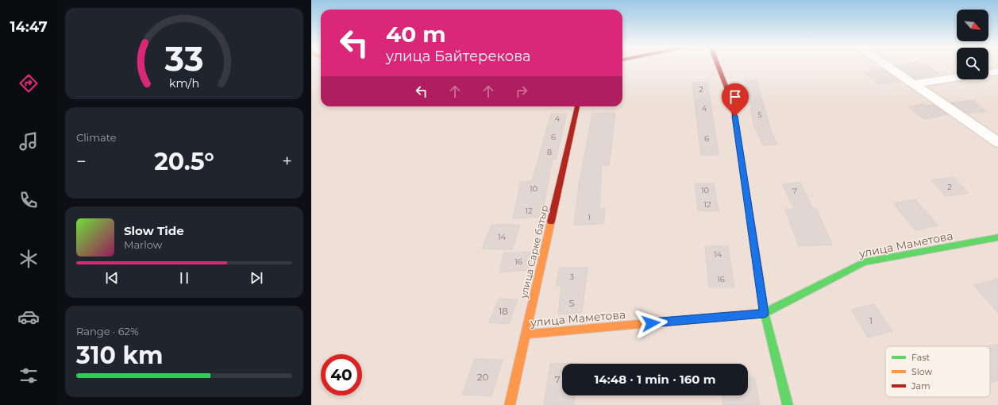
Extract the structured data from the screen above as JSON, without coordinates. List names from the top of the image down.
{
  "streets": {
    "street": ["улица Маметова", "улица Сарке батыр"]
  },
  "crossings": [
    ["улица Маметова", "улица Сарке батыр"]
  ],
  "house_numbers": [
    "2",
    "4",
    "5",
    "4",
    "6",
    "6",
    "8",
    "2",
    "10",
    "10",
    "7",
    "12",
    "12",
    "1",
    "14",
    "14",
    "16",
    "3",
    "16",
    "5",
    "18",
    "1",
    "20",
    "7"
  ],
  "legend": ["Fast", "Slow", "Jam"],
  "north": "bottom right",
  "page": {
    "tabs": "14:47",
    "turn": ["40 m", "улица Байтерекова"],
    "tile": [
      "Climate",
      ["Range · 62%", "310 km"]
    ],
    "heat": ["−", "20.5°", "+"],
    "song": ["Slow Tide", "Marlow"],
    "limit": "40",
    "trip": "14:48 · 1 min · 160 m",
    "gauge": ["33", "km/h"]
  }
}
